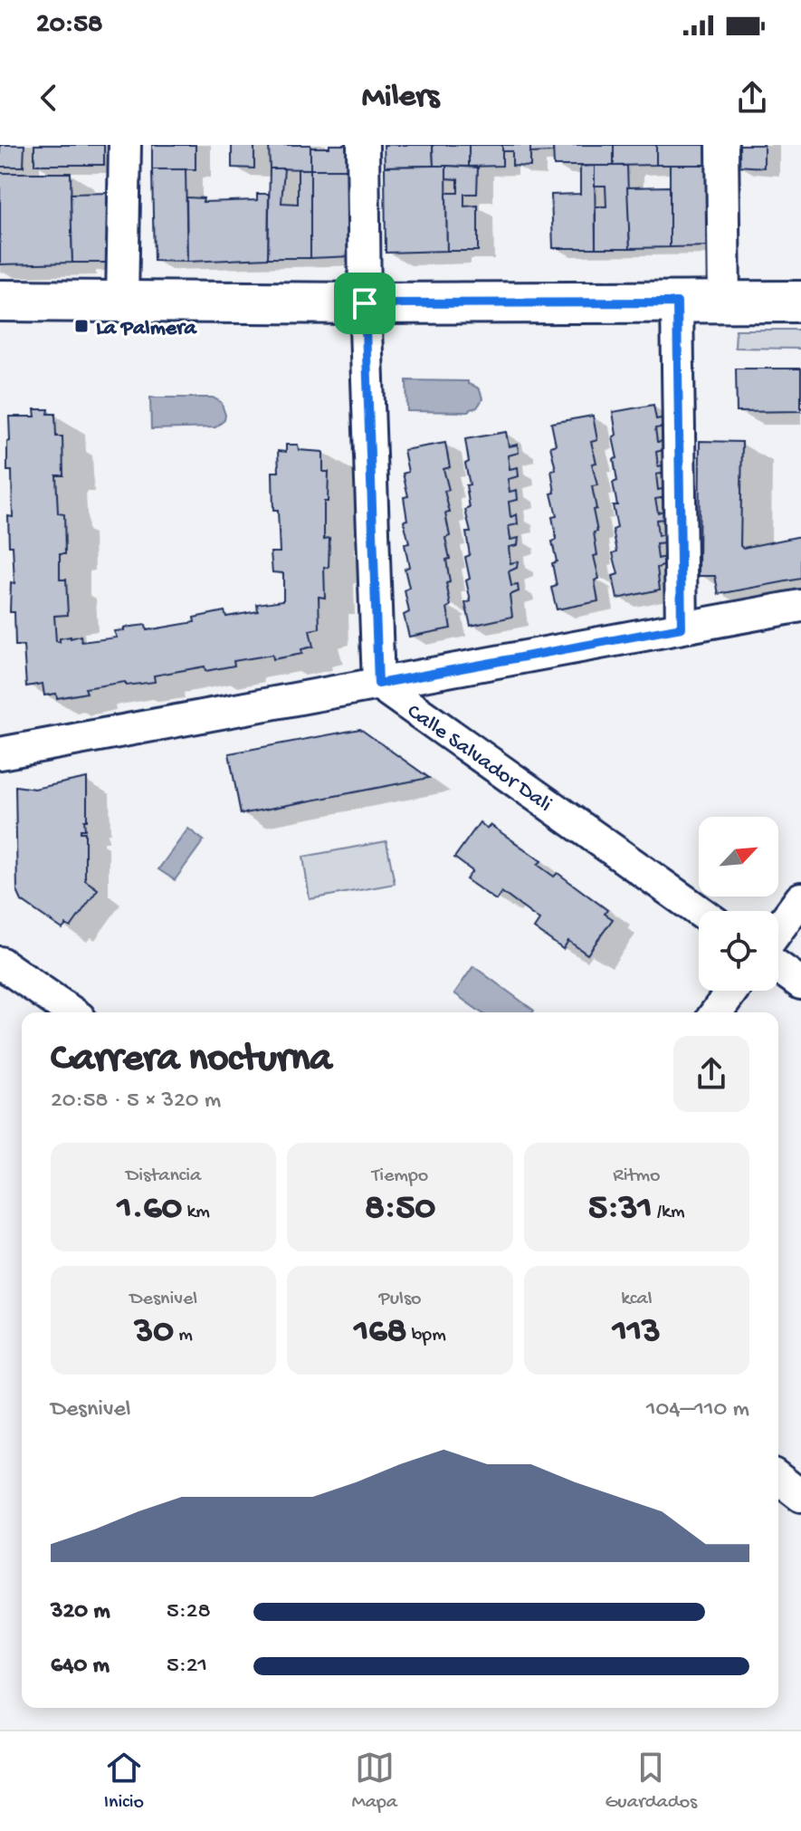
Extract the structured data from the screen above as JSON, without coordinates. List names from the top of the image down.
{
  "streets": {
    "street": ["Calle Salvador Dali"]
  },
  "places": {
    "transit": ["La Palmera"]
  },
  "north": "top right",
  "page": {
    "status": "20:58",
    "header": "Milers",
    "heading": ["Carrera nocturna", "20:58 · 5 × 320 m"],
    "stats": [
      ["Distancia", "1.60 km"],
      ["Tiempo", "8:50"],
      ["Ritmo", "5:31 /km"],
      ["Desnivel", "30 m"],
      ["Pulso", "168 bpm"],
      ["kcal", "113"]
    ],
    "chart": ["Desnivel", "104–110 m"],
    "list": [
      {
        "name": "320 m",
        "note": "5:28"
      },
      {
        "name": "640 m",
        "note": "5:21"
      }
    ],
    "tabs": ["Inicio", "Mapa", "Guardados"]
  }
}
